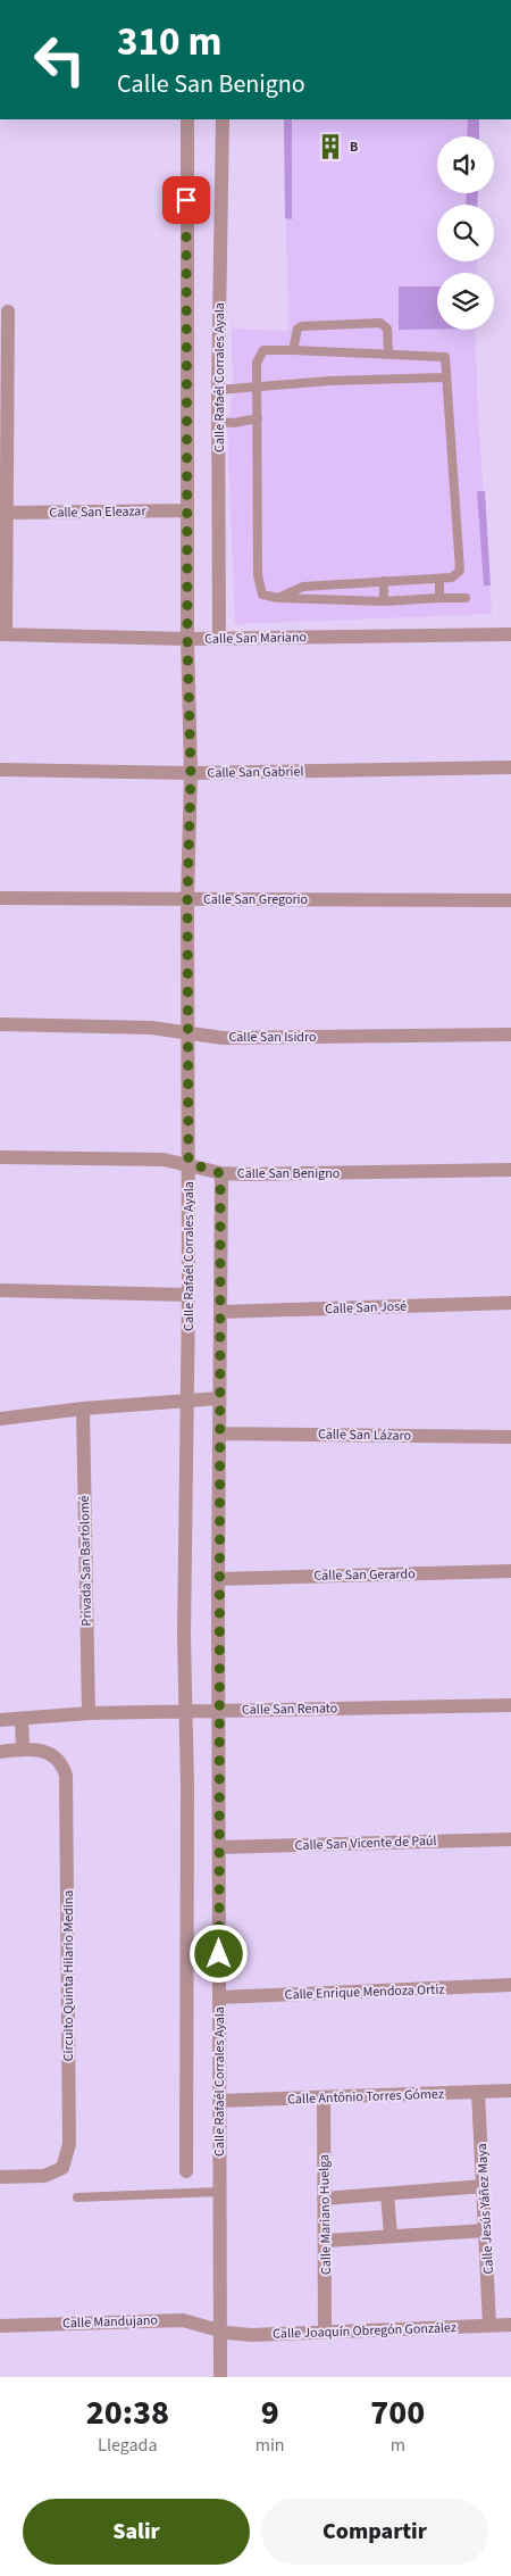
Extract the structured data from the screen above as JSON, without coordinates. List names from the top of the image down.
{
  "streets": {
    "street": [
      "Calle Rafaél Corrales Ayala",
      "Calle San Eleazar",
      "Calle San Mariano",
      "Calle San Gabriel",
      "Calle San Gregorio",
      "Calle San Isidro",
      "Calle San Benigno",
      "Calle San José",
      "Calle San Lázaro",
      "Privada San Bartolomé",
      "Calle San Gerardo",
      "Calle San Renato",
      "Calle San Vicente de Paúl",
      "Circuito Quinta Hilario Medina",
      "Calle Enrique Mendoza Ortiz",
      "Calle Antônio Torres Gómez",
      "Calle Jesús Yáñez Maya",
      "Calle Mariano Huelga",
      "Calle Mandujano",
      "Calle Joaquín Obregón González"
    ]
  },
  "crossings": [
    ["Calle Rafaél Corrales Ayala", "Calle San Eleazar"],
    ["Calle Rafaél Corrales Ayala", "Calle San Mariano"],
    ["Calle Rafaél Corrales Ayala", "Calle San Gabriel"],
    ["Calle Rafaél Corrales Ayala", "Calle San Gregorio"],
    ["Calle Rafaél Corrales Ayala", "Calle San Isidro"],
    ["Calle Rafaél Corrales Ayala", "Calle San Benigno"],
    ["Calle Rafaél Corrales Ayala", "Calle San José"],
    ["Calle Rafaél Corrales Ayala", "Calle San Lázaro"],
    ["Calle Rafaél Corrales Ayala", "Calle San Gerardo"],
    ["Calle Rafaél Corrales Ayala", "Calle San Renato"],
    ["Calle Rafaél Corrales Ayala", "Calle San Vicente de Paúl"],
    ["Calle Rafaél Corrales Ayala", "Calle Enrique Mendoza Ortiz"],
    ["Calle Rafaél Corrales Ayala", "Calle Antônio Torres Gómez"],
    ["Calle Rafaél Corrales Ayala", "Calle Mandujano"],
    ["Calle Rafaél Corrales Ayala", "Calle Joaquín Obregón González"],
    ["Privada San Bartolomé", "Calle San Renato"],
    ["Calle Antônio Torres Gómez", "Calle Jesús Yáñez Maya"],
    ["Calle Antônio Torres Gómez", "Calle Mariano Huelga"],
    ["Calle Jesús Yáñez Maya", "Calle Joaquín Obregón González"],
    ["Calle Mariano Huelga", "Calle Joaquín Obregón González"],
    ["Calle Mandujano", "Calle Joaquín Obregón González"]
  ],
  "places": {
    "building": ["B"]
  },
  "page": {
    "turn": ["310 m", "Calle San Benigno"],
    "eta": [
      "20:38",
      "Llegada",
      "9",
      "min",
      "700",
      "m"
    ],
    "buttons": ["Salir", "Compartir"]
  }
}
